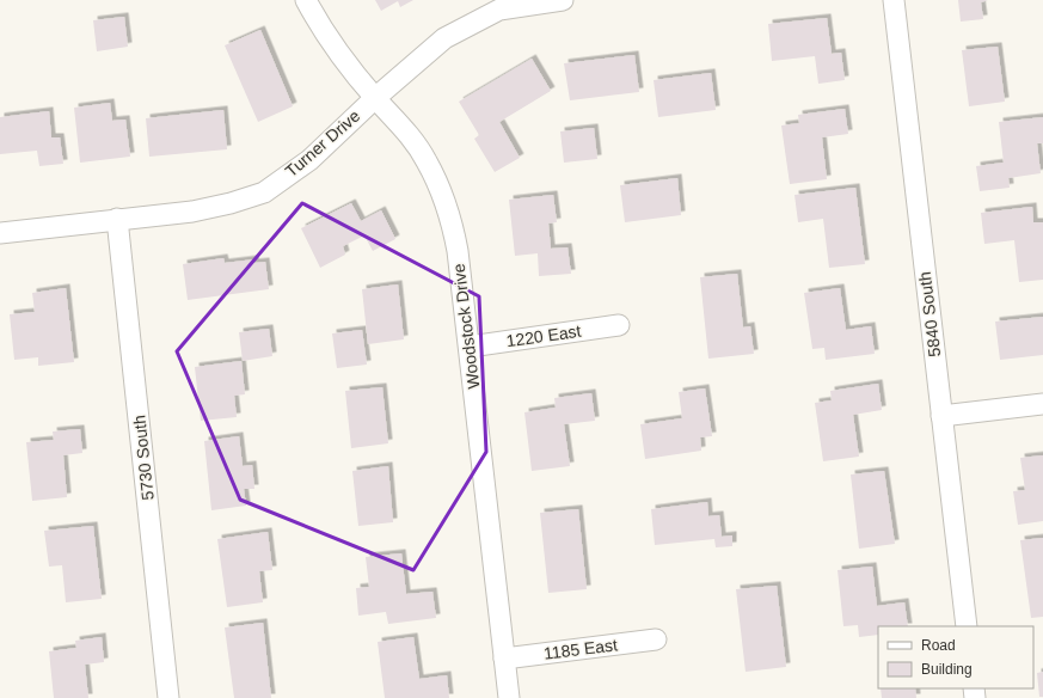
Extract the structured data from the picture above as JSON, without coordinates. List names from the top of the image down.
{
  "streets": {
    "street": [
      "Turner Drive",
      "5840 South",
      "Woodstock Drive",
      "1220 East",
      "5730 South",
      "1185 East"
    ]
  },
  "crossings": [
    ["Turner Drive", "Woodstock Drive"],
    ["Turner Drive", "5730 South"],
    ["Woodstock Drive", "1220 East"],
    ["Woodstock Drive", "1185 East"]
  ],
  "legend": ["Road", "Building"]
}
